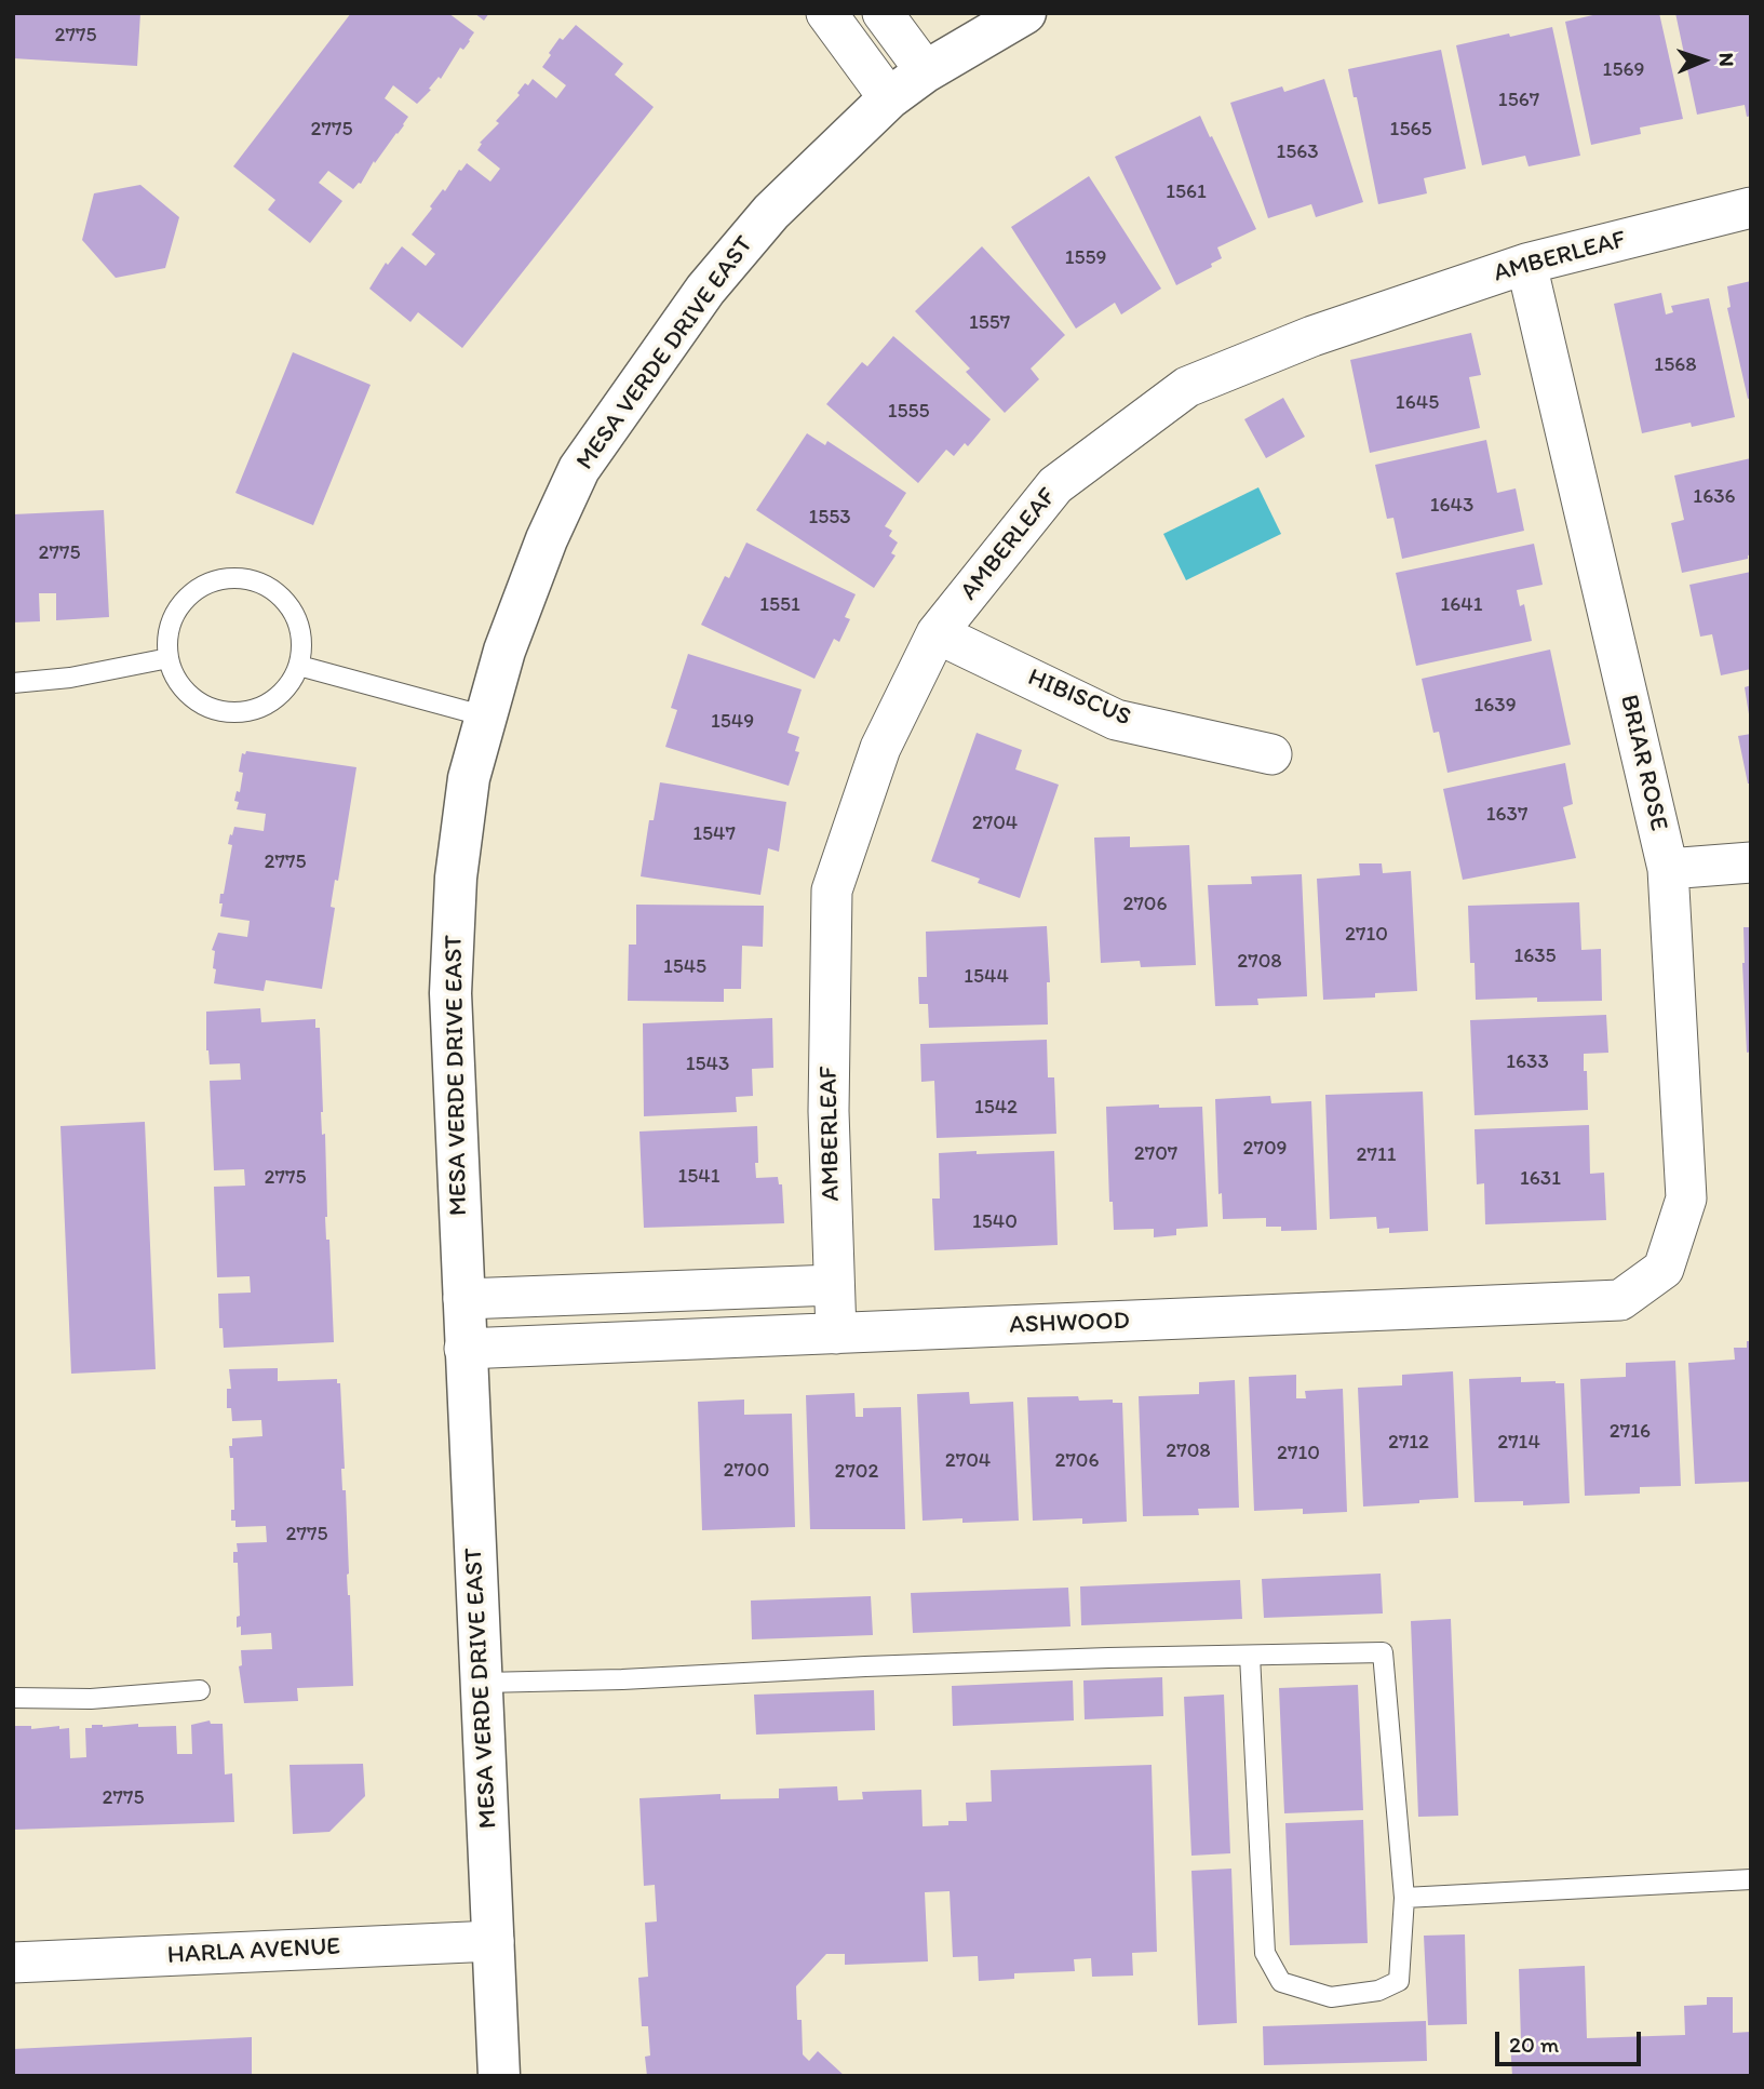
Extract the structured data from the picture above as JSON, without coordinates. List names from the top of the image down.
{
  "streets": {
    "street": [
      "AMBERLEAF",
      "MESA VERDE DRIVE EAST",
      "HIBISCUS",
      "BRIAR ROSE",
      "ASHWOOD",
      "HARLA AVENUE"
    ]
  },
  "crossings": [
    ["AMBERLEAF", "HIBISCUS"],
    ["AMBERLEAF", "BRIAR ROSE"],
    ["AMBERLEAF", "ASHWOOD"],
    ["MESA VERDE DRIVE EAST", "ASHWOOD"],
    ["MESA VERDE DRIVE EAST", "HARLA AVENUE"],
    ["BRIAR ROSE", "ASHWOOD"]
  ],
  "house_numbers": [
    "2775",
    "1569",
    "1567",
    "2775",
    "1565",
    "1563",
    "1561",
    "1559",
    "1557",
    "1568",
    "1645",
    "1555",
    "1636",
    "1643",
    "1553",
    "2775",
    "1551",
    "1641",
    "1639",
    "1549",
    "1637",
    "2704",
    "1547",
    "2775",
    "2706",
    "2710",
    "1635",
    "2708",
    "1545",
    "1544",
    "1633",
    "1543",
    "1542",
    "2709",
    "2707",
    "2711",
    "1541",
    "2775",
    "1631",
    "1540",
    "2716",
    "2712",
    "2714",
    "2708",
    "2710",
    "2704",
    "2706",
    "2700",
    "2702",
    "2775",
    "2775"
  ],
  "scale_bar": "20 m",
  "north": "right"
}
